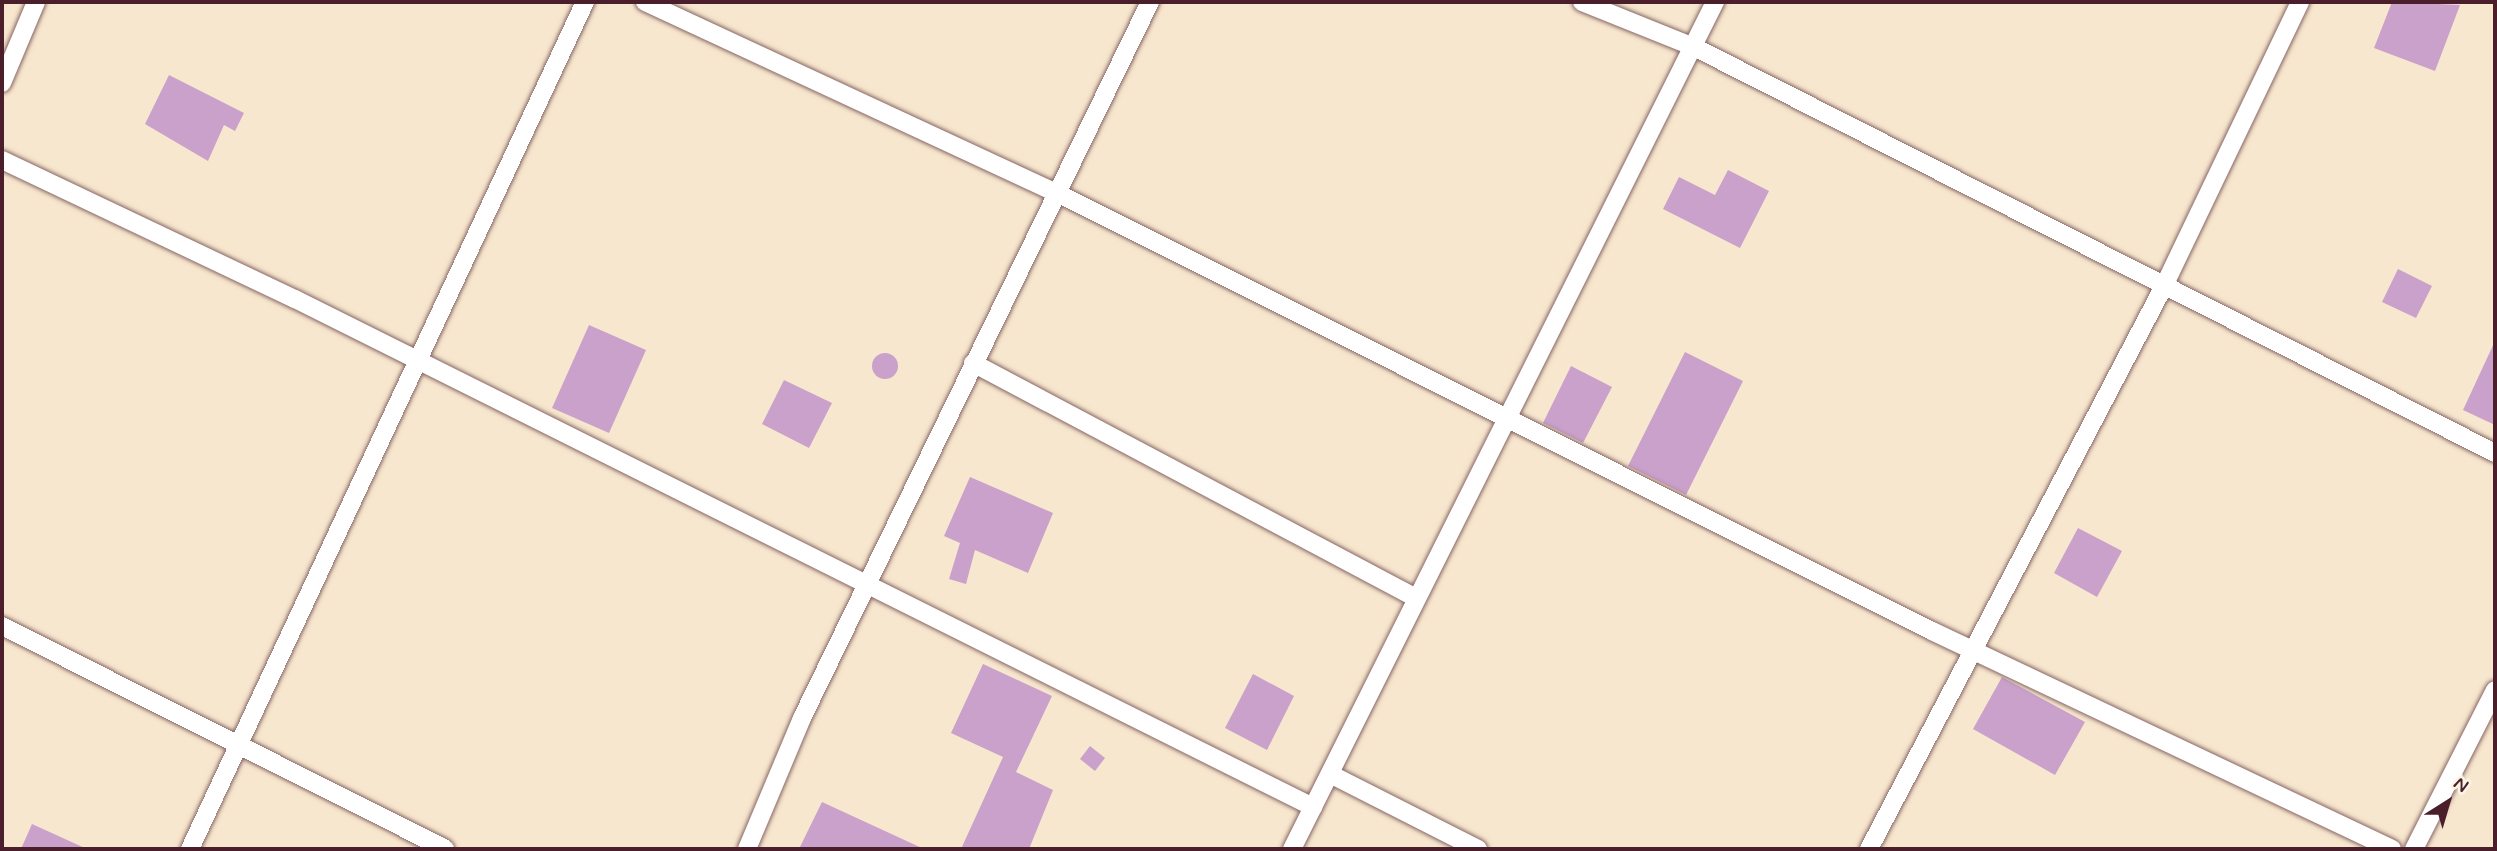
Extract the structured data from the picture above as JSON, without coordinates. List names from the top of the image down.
{
  "north": "top right"
}
